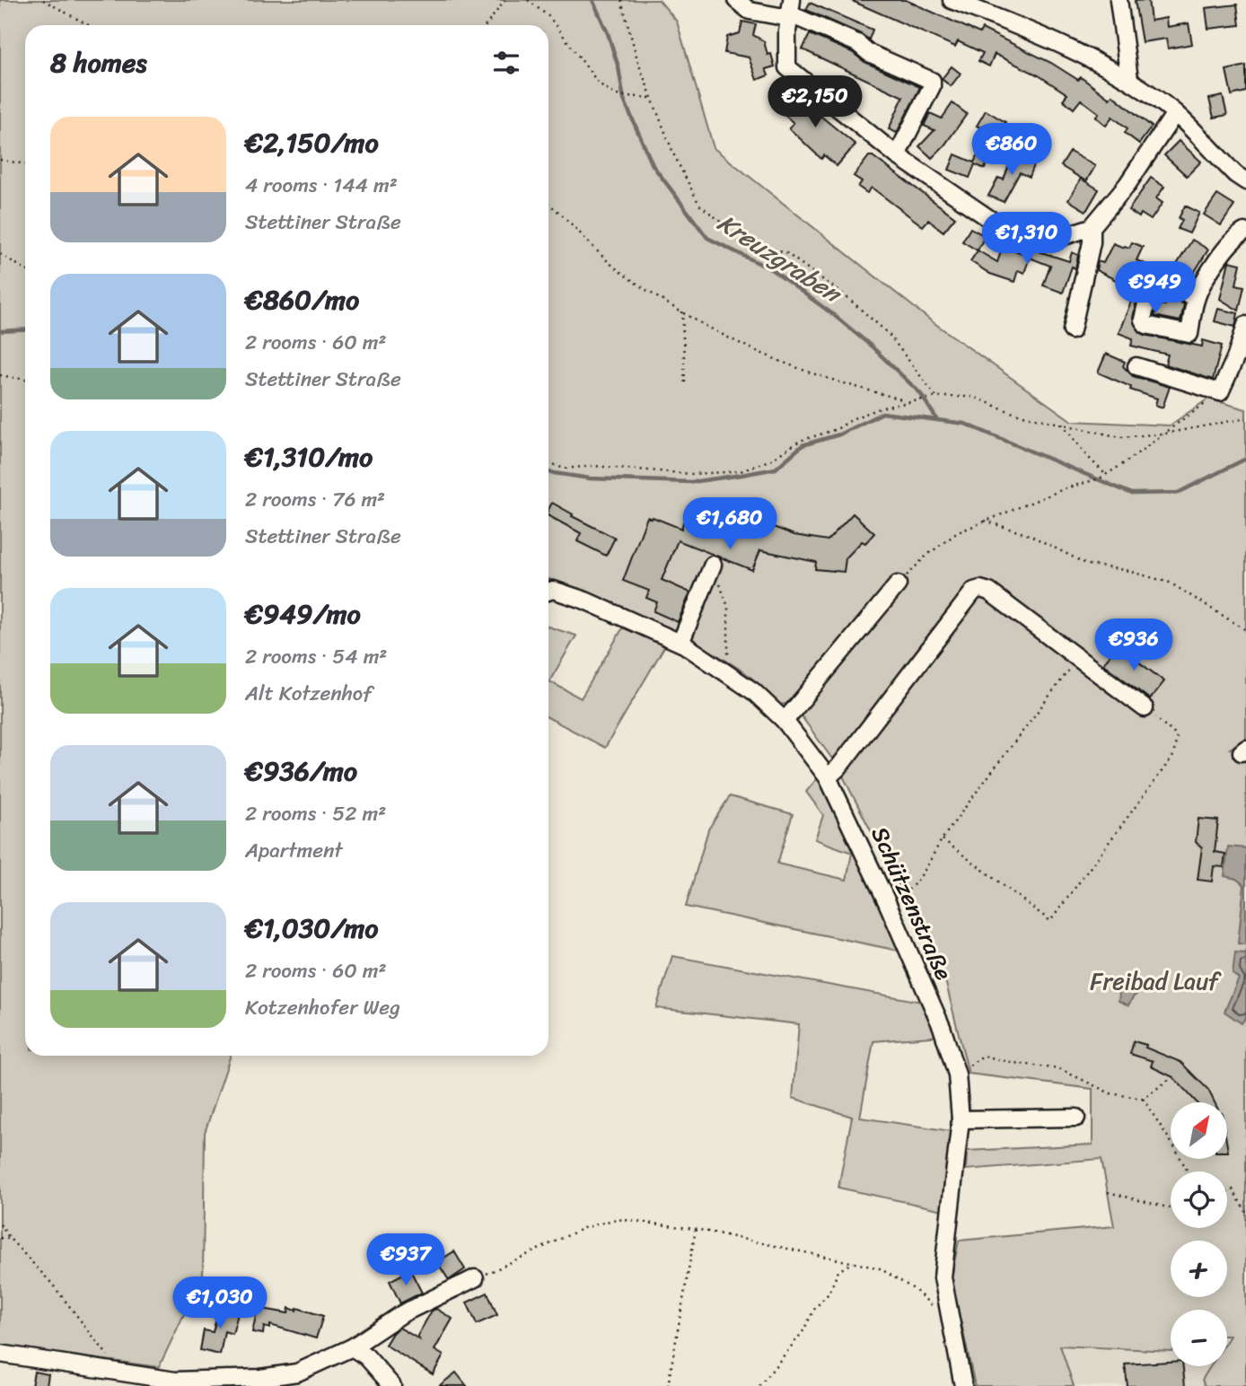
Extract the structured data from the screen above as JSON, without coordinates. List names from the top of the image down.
{
  "streets": {
    "street": ["Schützenstraße"]
  },
  "water": ["Kreuzgraben"],
  "parks": ["Freibad Lauf"],
  "north": "top right",
  "page": {
    "heading": "8 homes",
    "price": [
      "€2,150",
      "€860",
      "€1,310",
      "€949",
      "€1,680",
      "€936",
      "€937",
      "€1,030"
    ],
    "list": [
      {
        "name": "€2,150/mo",
        "note": "4 rooms · 144 m² · Stettiner Straße"
      },
      {
        "name": "€860/mo",
        "note": "2 rooms · 60 m² · Stettiner Straße"
      },
      {
        "name": "€1,310/mo",
        "note": "2 rooms · 76 m² · Stettiner Straße"
      },
      {
        "name": "€949/mo",
        "note": "2 rooms · 54 m² · Alt Kotzenhof"
      },
      {
        "name": "€936/mo",
        "note": "2 rooms · 52 m² · Apartment"
      },
      {
        "name": "€1,030/mo",
        "note": "2 rooms · 60 m² · Kotzenhofer Weg"
      }
    ],
    "map_buttons": ["+", "−"]
  }
}
